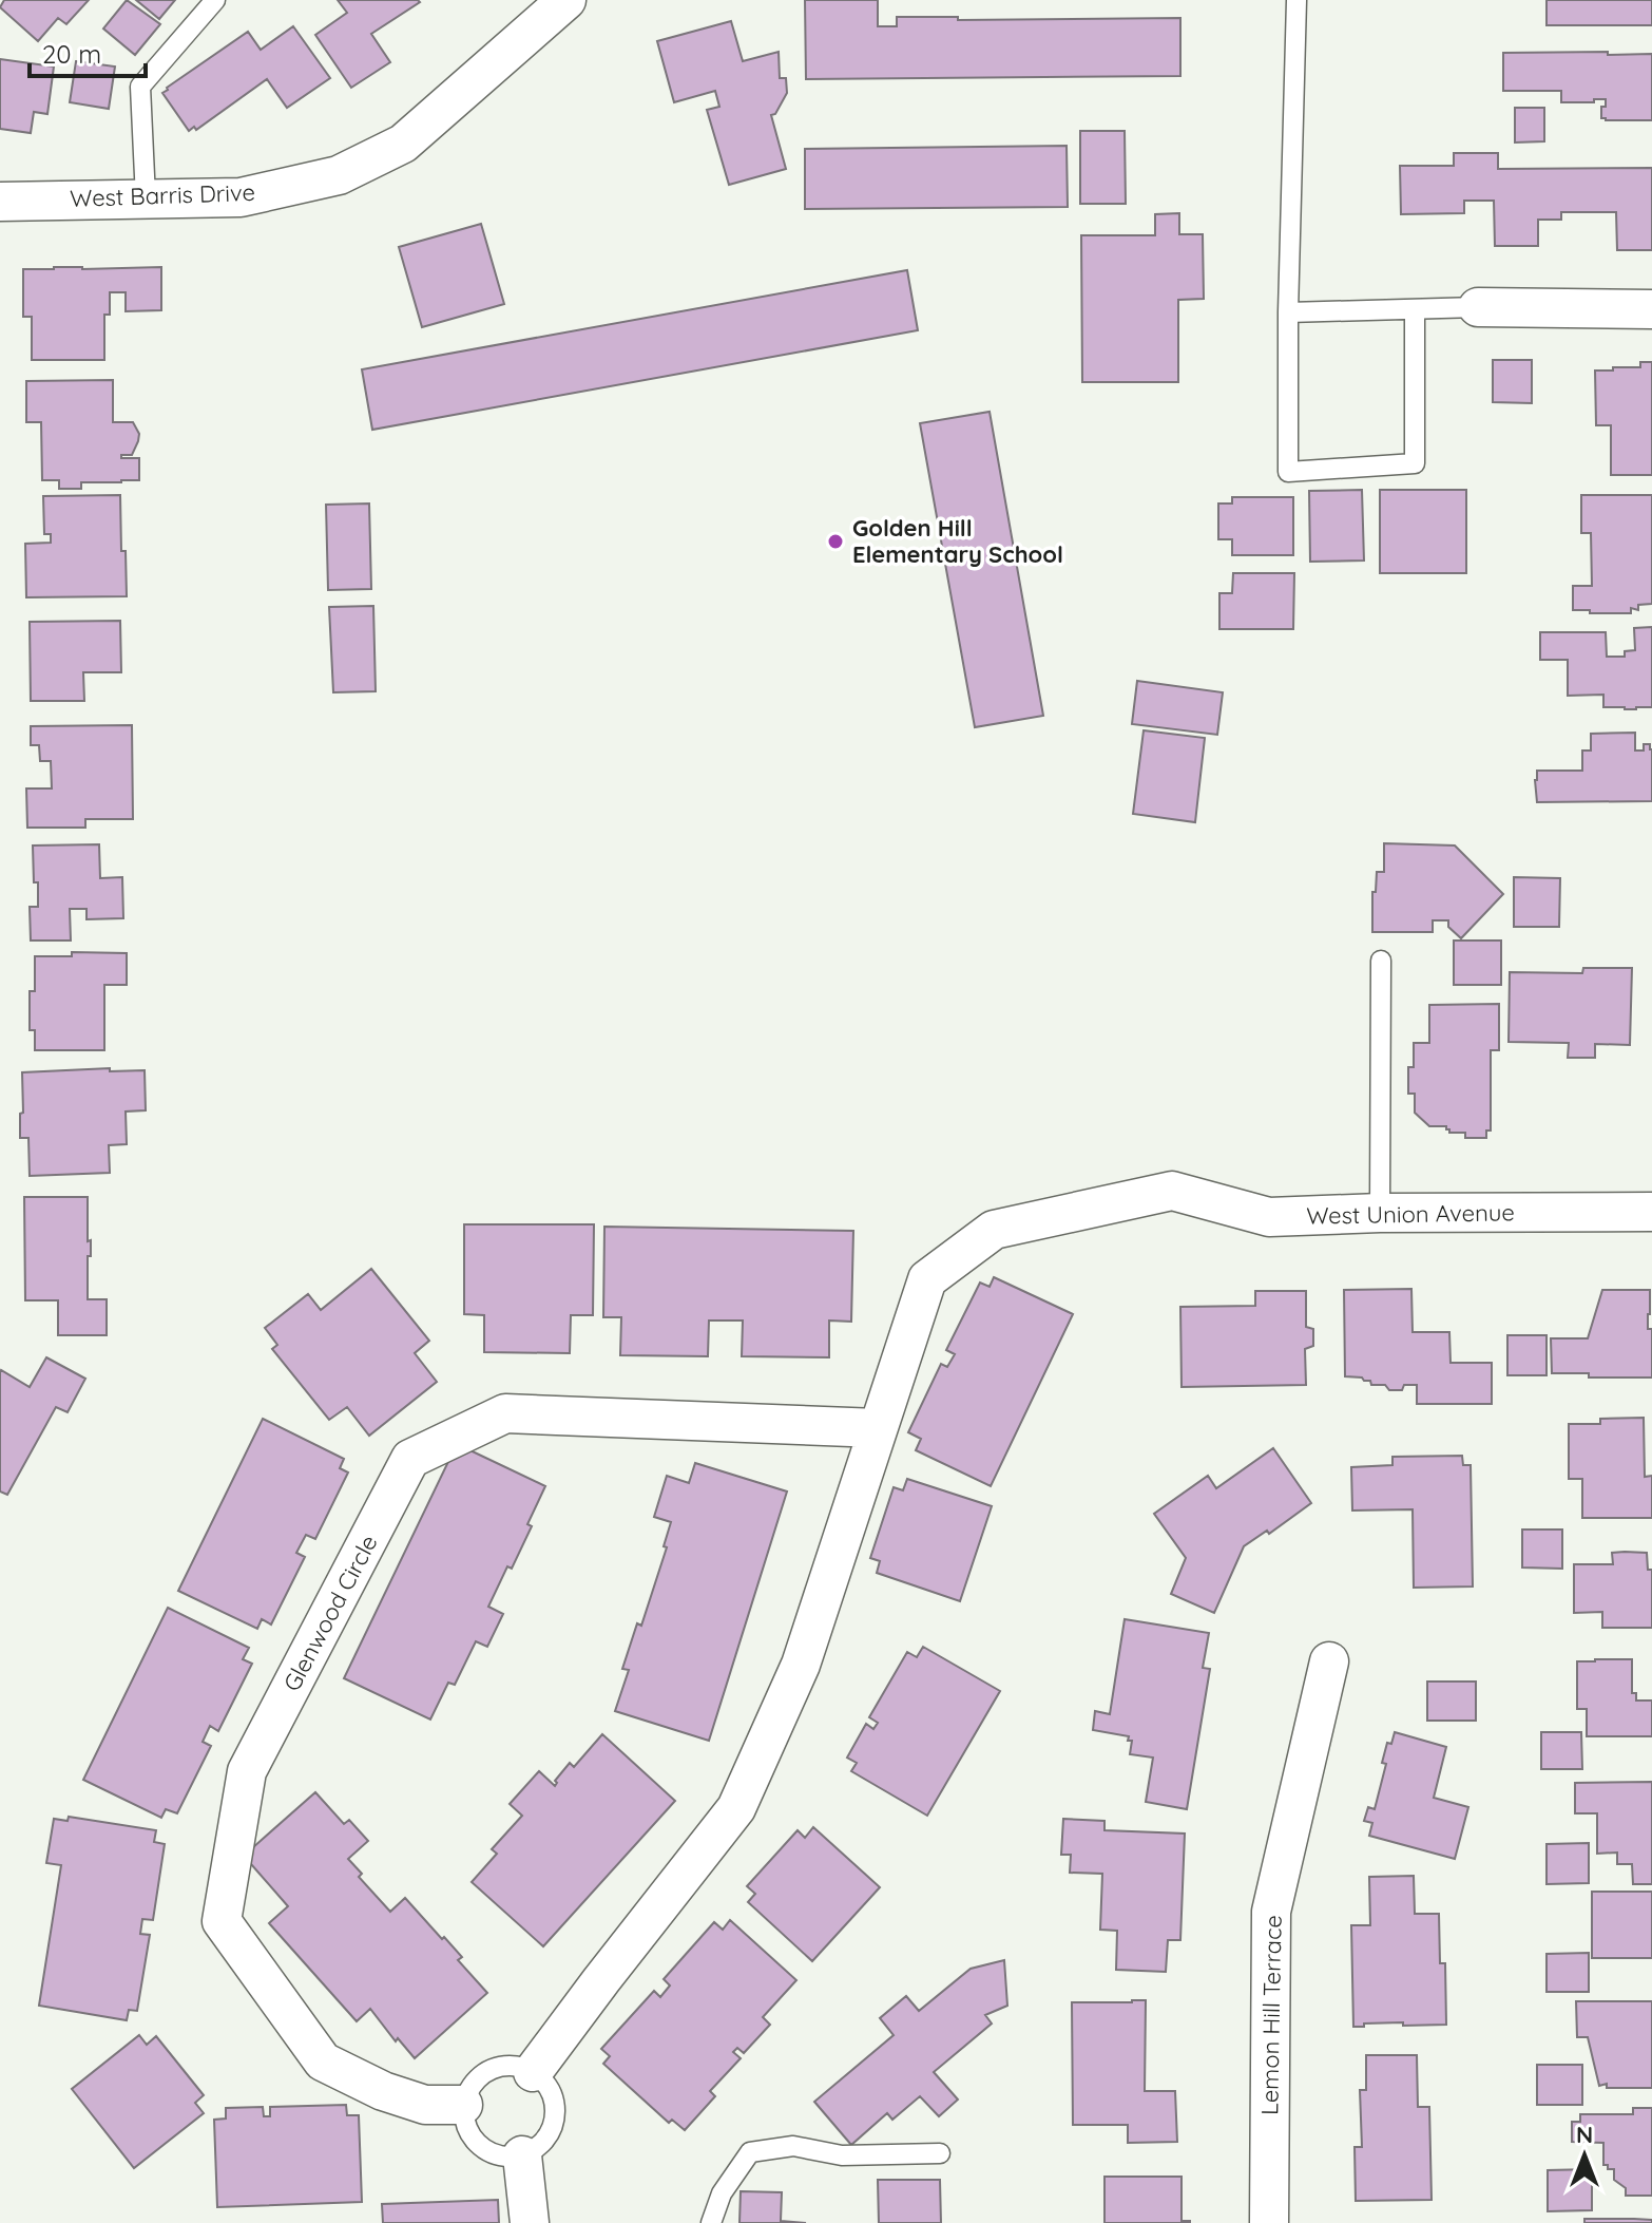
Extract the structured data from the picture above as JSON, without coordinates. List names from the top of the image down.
{
  "streets": {
    "street": [
      "West Barris Drive",
      "West Union Avenue",
      "Glenwood Circle",
      "Lemon Hill Terrace"
    ]
  },
  "crossings": [
    ["West Union Avenue", "Glenwood Circle"]
  ],
  "places": ["Golden Hill Elementary School"],
  "scale_bar": "20 m",
  "north": "top"
}
